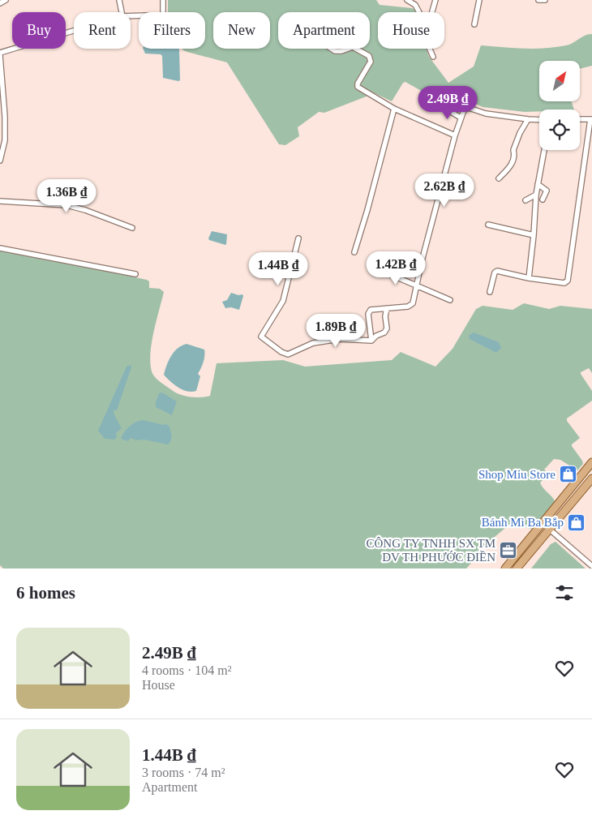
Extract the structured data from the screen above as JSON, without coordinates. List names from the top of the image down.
{
  "places": {
    "shop": ["Shop Miu Store", "Bánh Mì Ba Bắp"],
    "office": ["CÔNG TY TNHH SX TM DV TH PHƯỚC ĐIỀN"]
  },
  "north": "top right",
  "page": {
    "chip": [
      "Buy",
      "Rent",
      "Filters",
      "New",
      "Apartment",
      "House"
    ],
    "price": [
      "2.49B ₫",
      "2.62B ₫",
      "1.36B ₫",
      "1.42B ₫",
      "1.44B ₫",
      "1.89B ₫"
    ],
    "heading": "6 homes",
    "list": [
      {
        "name": "2.49B ₫",
        "note": "4 rooms · 104 m² · House"
      },
      {
        "name": "1.44B ₫",
        "note": "3 rooms · 74 m² · Apartment"
      }
    ]
  }
}
